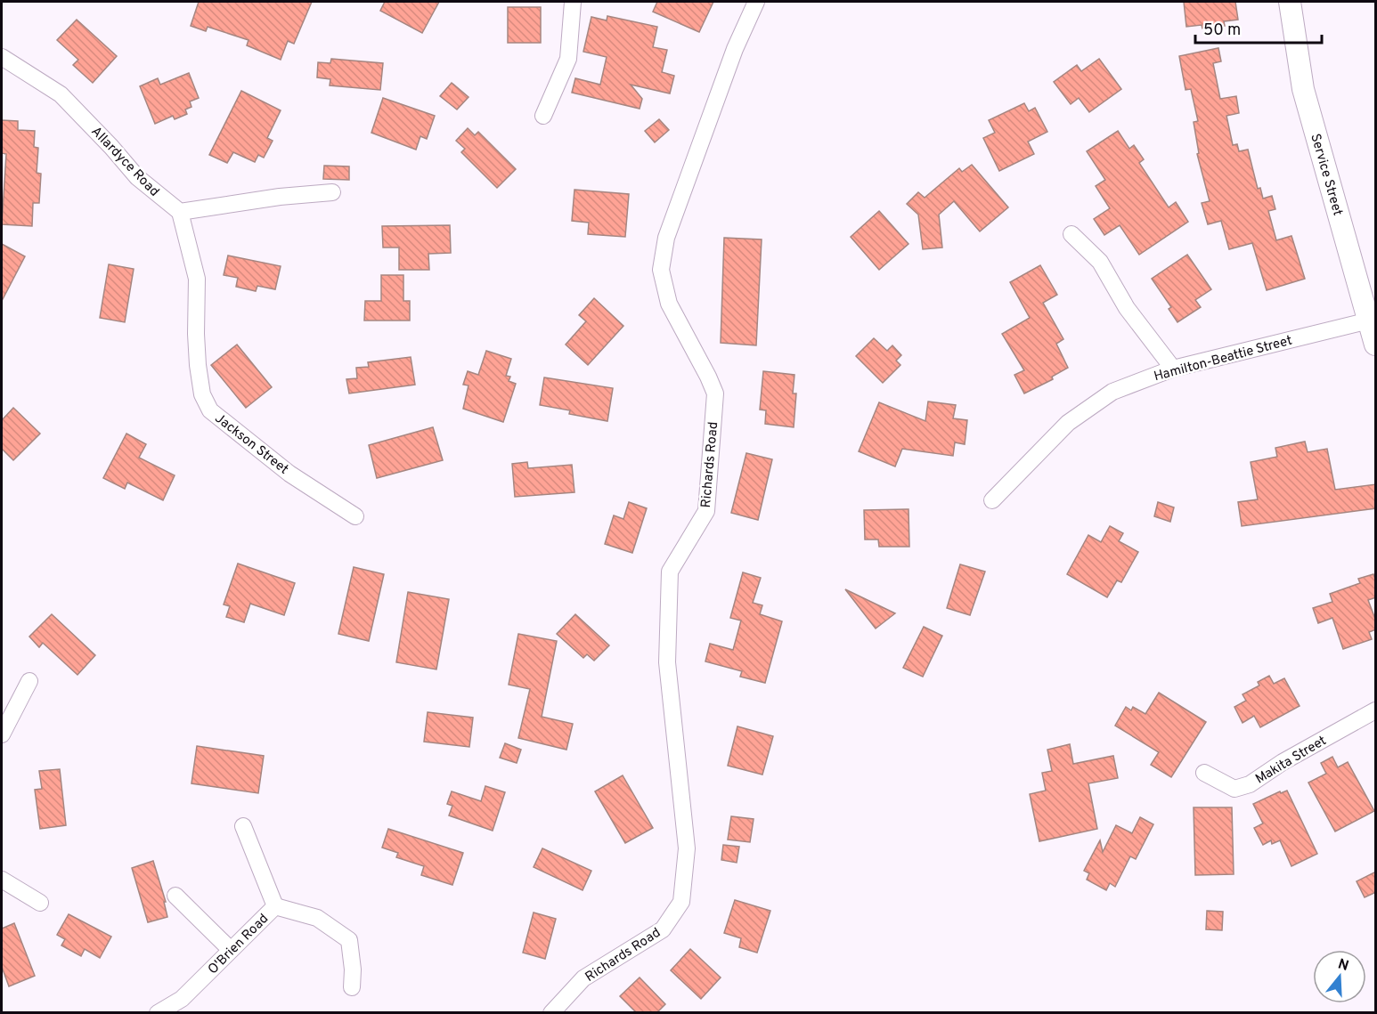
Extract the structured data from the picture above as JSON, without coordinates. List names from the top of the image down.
{
  "streets": {
    "main road": ["Service Street"],
    "street": [
      "Allardyce Road",
      "Hamilton-Beattie Street",
      "Jackson Street",
      "Richards Road",
      "Makita Street",
      "O'Brien Road"
    ]
  },
  "crossings": [
    ["Allardyce Road", "Jackson Street"],
    ["Service Street", "Hamilton-Beattie Street"]
  ],
  "scale_bar": "50 m",
  "north": "top"
}
